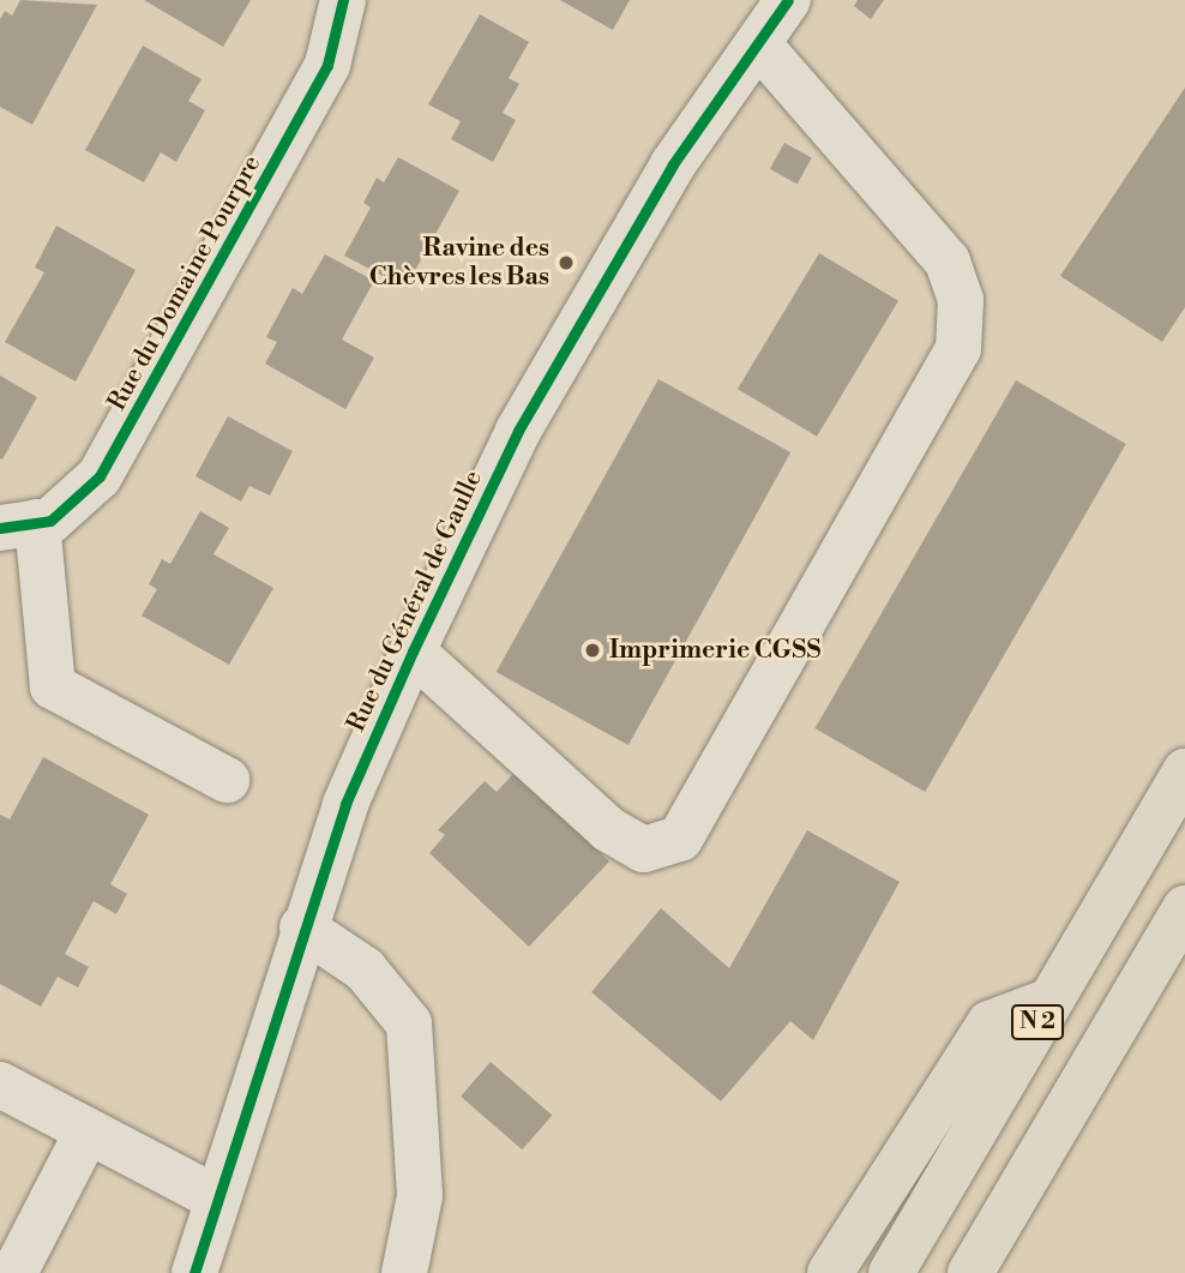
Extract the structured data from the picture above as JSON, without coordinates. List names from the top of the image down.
{
  "streets": {
    "highway": ["N 2"],
    "street": ["Rue du Domaine Pourpre", "Rue du Général de Gaulle"]
  },
  "places": ["Ravine des Chèvres les Bas", "Imprimerie CGSS"]
}
